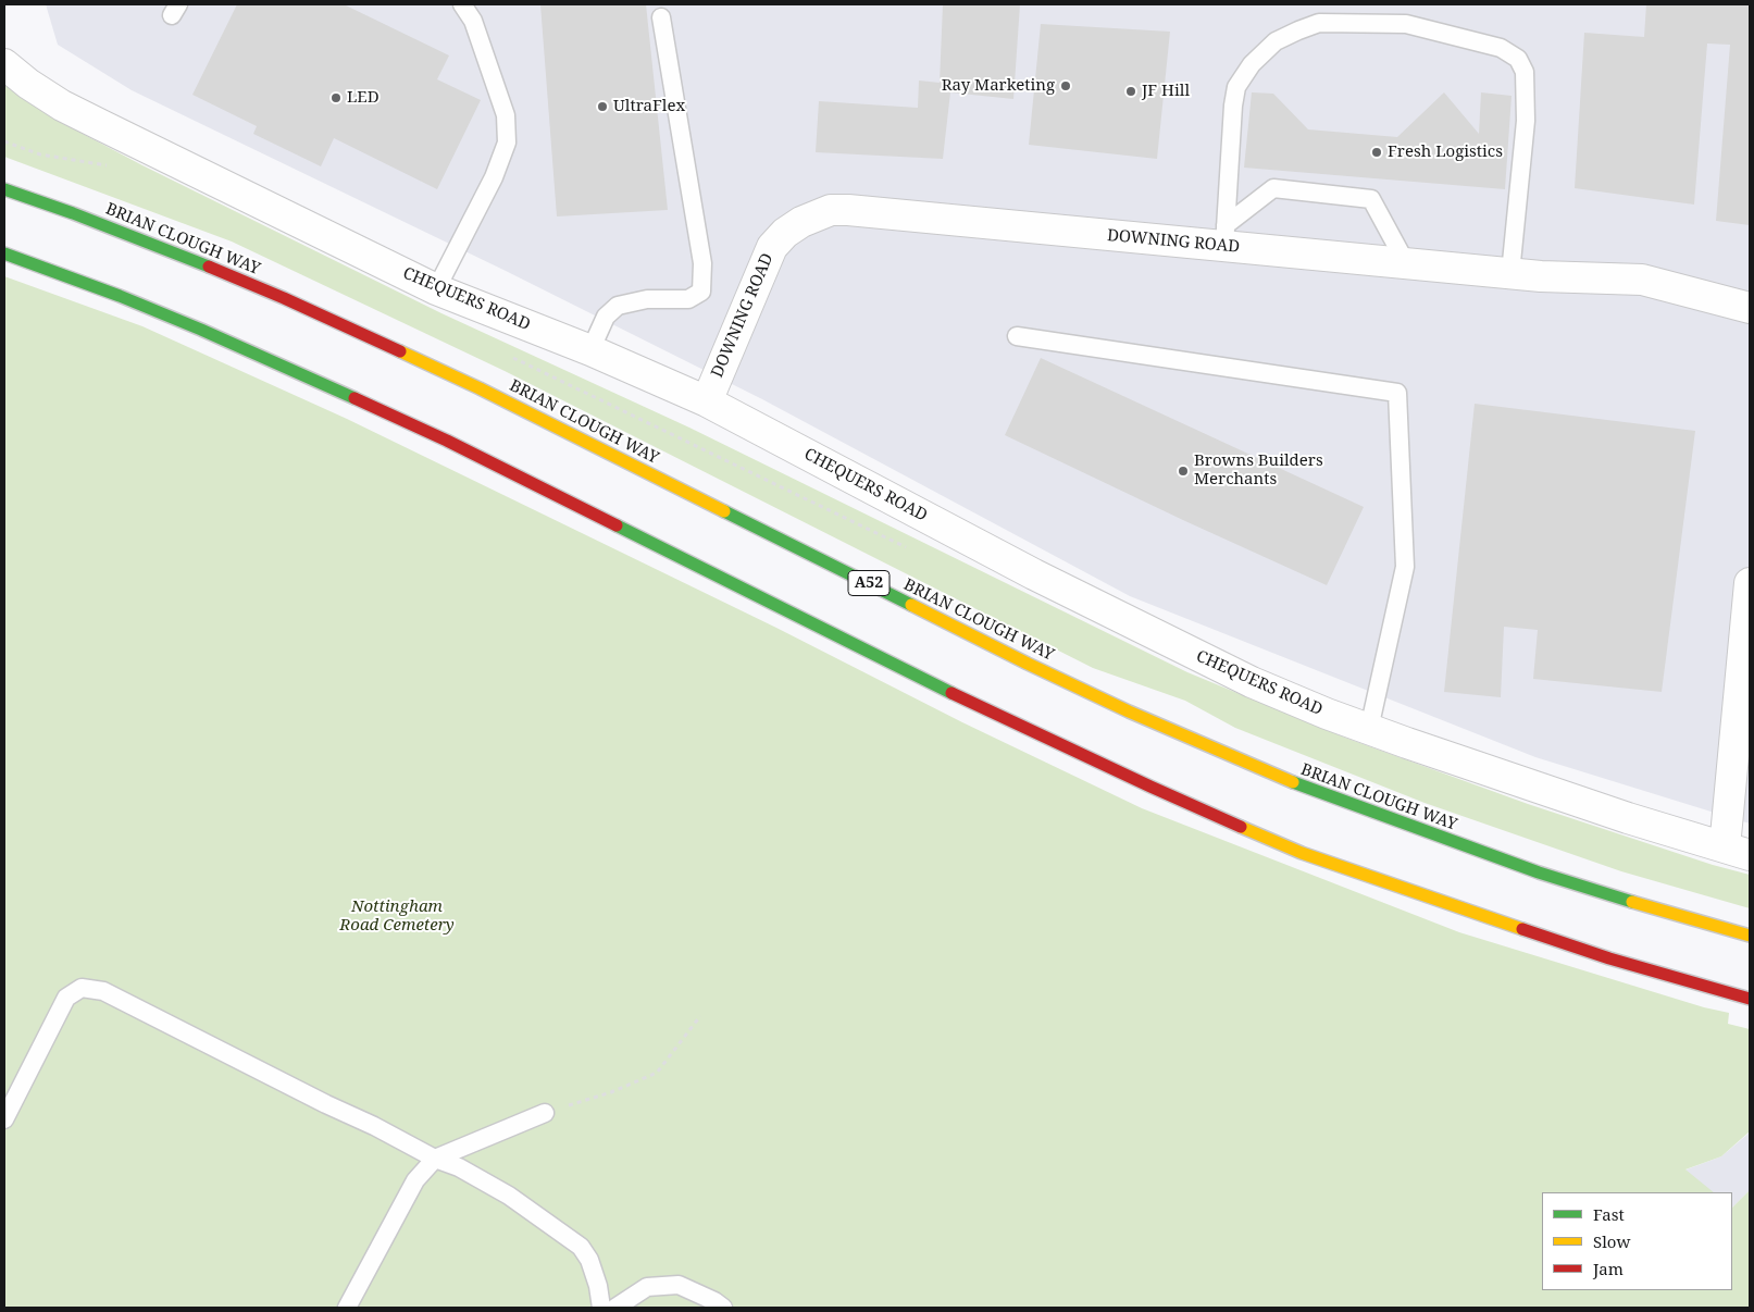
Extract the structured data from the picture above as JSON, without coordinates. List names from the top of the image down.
{
  "streets": {
    "highway": ["BRIAN CLOUGH WAY", "A52"],
    "street": ["DOWNING ROAD", "CHEQUERS ROAD"]
  },
  "crossings": [
    ["DOWNING ROAD", "CHEQUERS ROAD"]
  ],
  "parks": ["Nottingham Road Cemetery"],
  "places": [
    "Ray Marketing",
    "JF Hill",
    "LED",
    "UltraFlex",
    "Fresh Logistics",
    "Browns Builders Merchants"
  ],
  "legend": ["Fast", "Slow", "Jam"]
}
